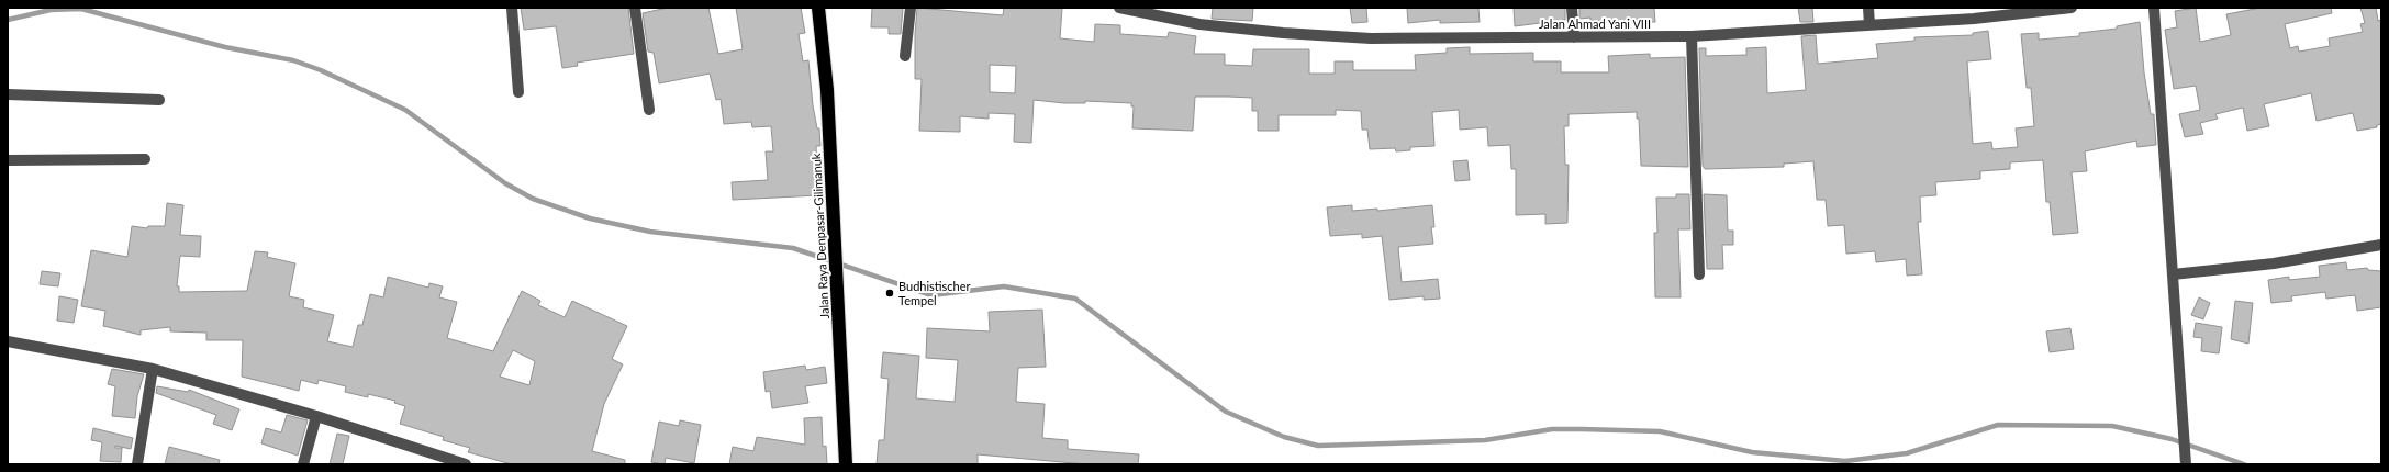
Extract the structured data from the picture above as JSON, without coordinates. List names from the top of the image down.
{
  "streets": {
    "highway": ["Jalan Raya Denpasar-Gilimanuk"],
    "street": ["Jalan Ahmad Yani VIII"]
  },
  "places": ["Budhistischer Tempel"]
}
